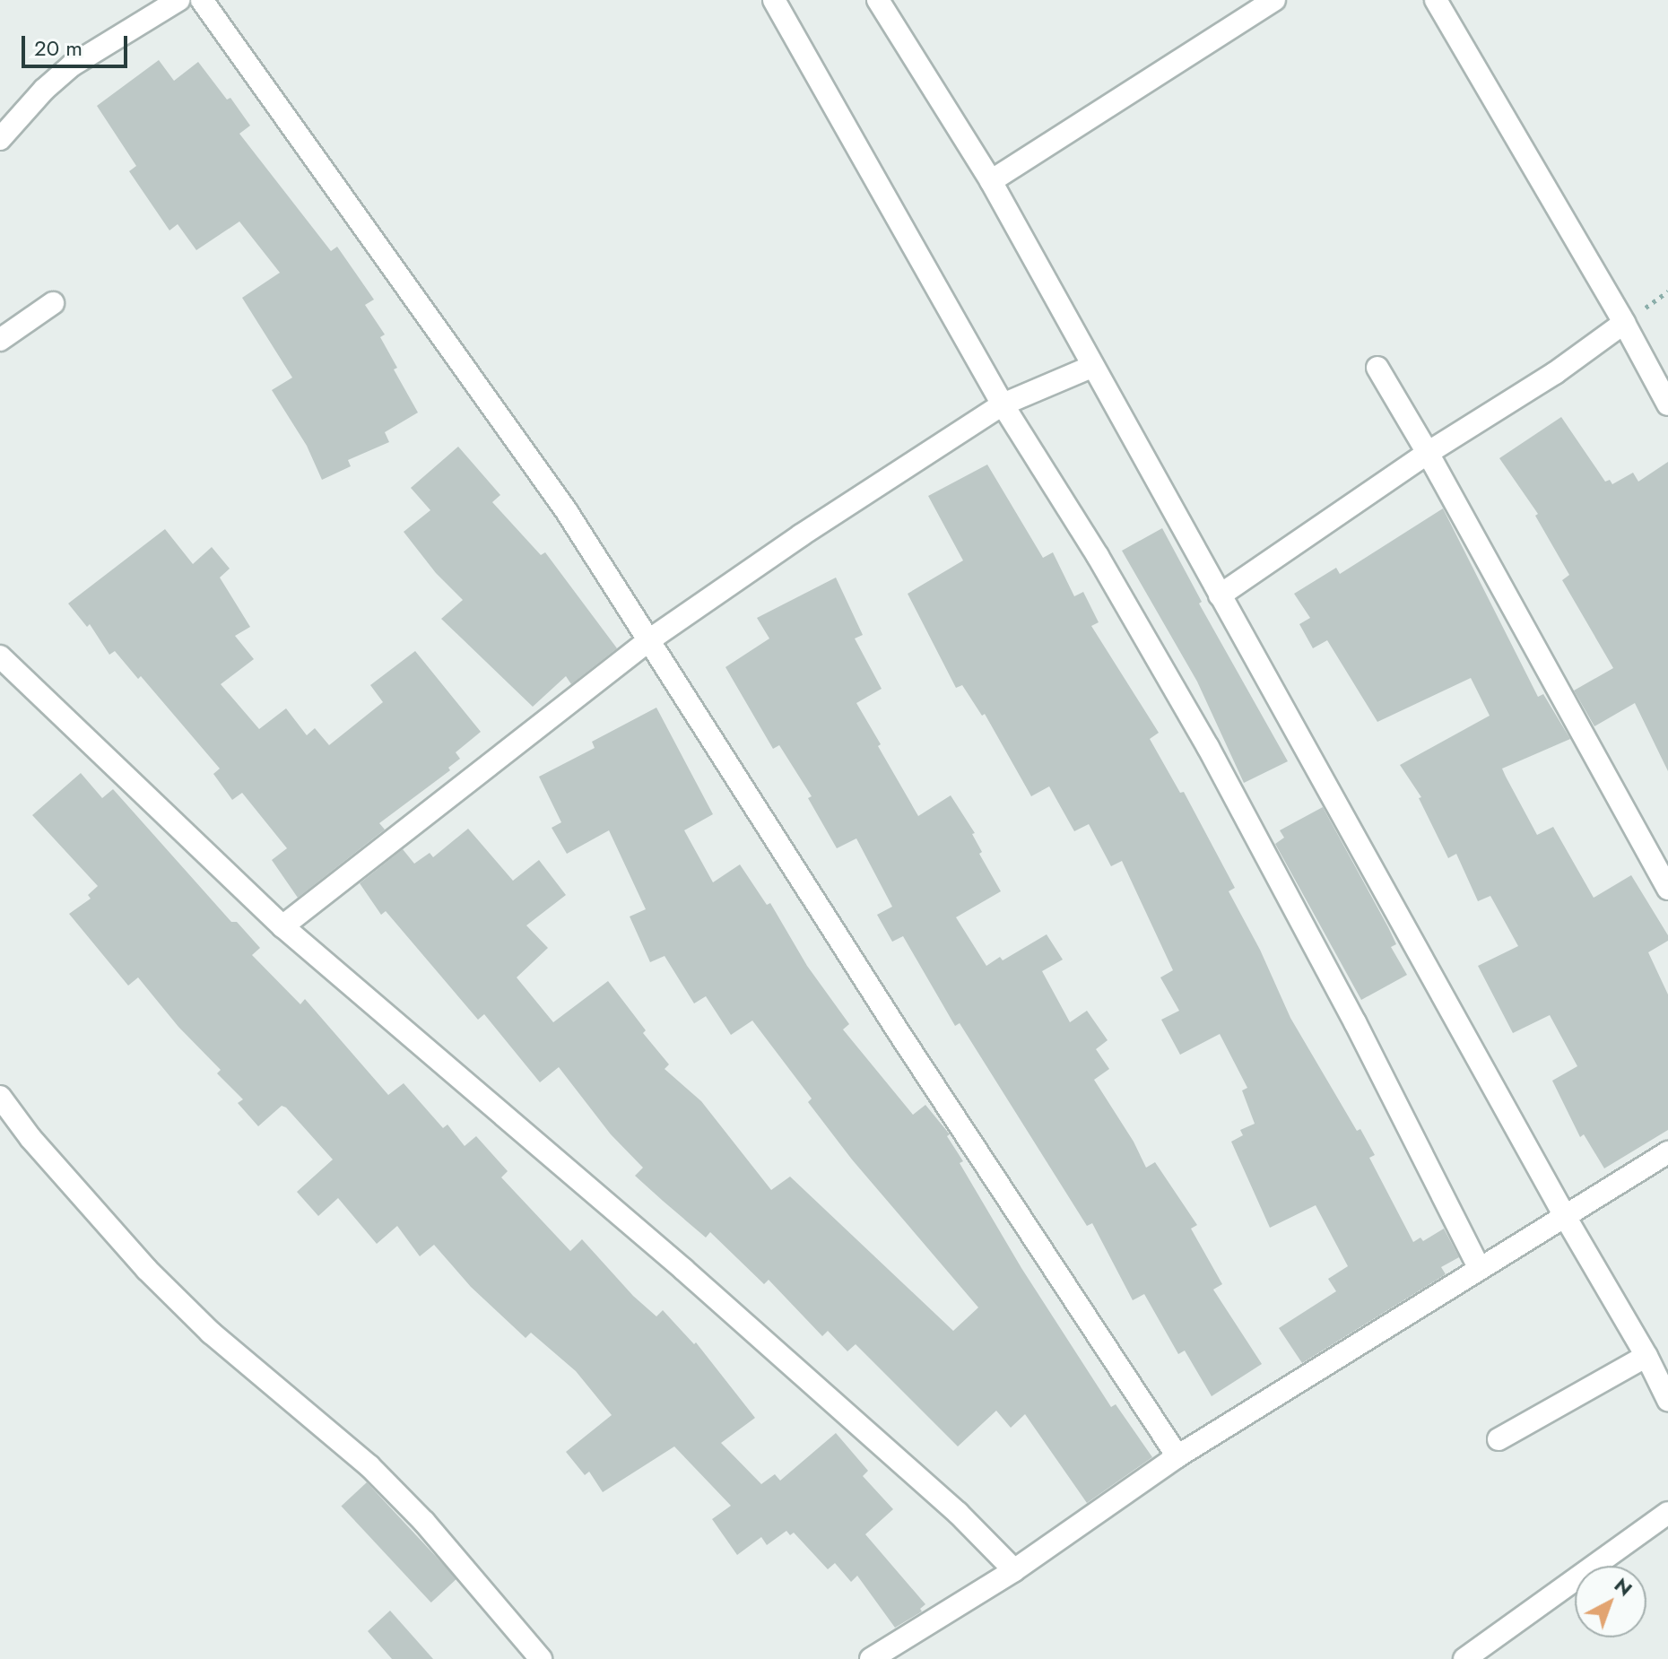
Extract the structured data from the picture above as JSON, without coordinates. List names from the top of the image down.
{
  "scale_bar": "20 m",
  "north": "top right"
}
